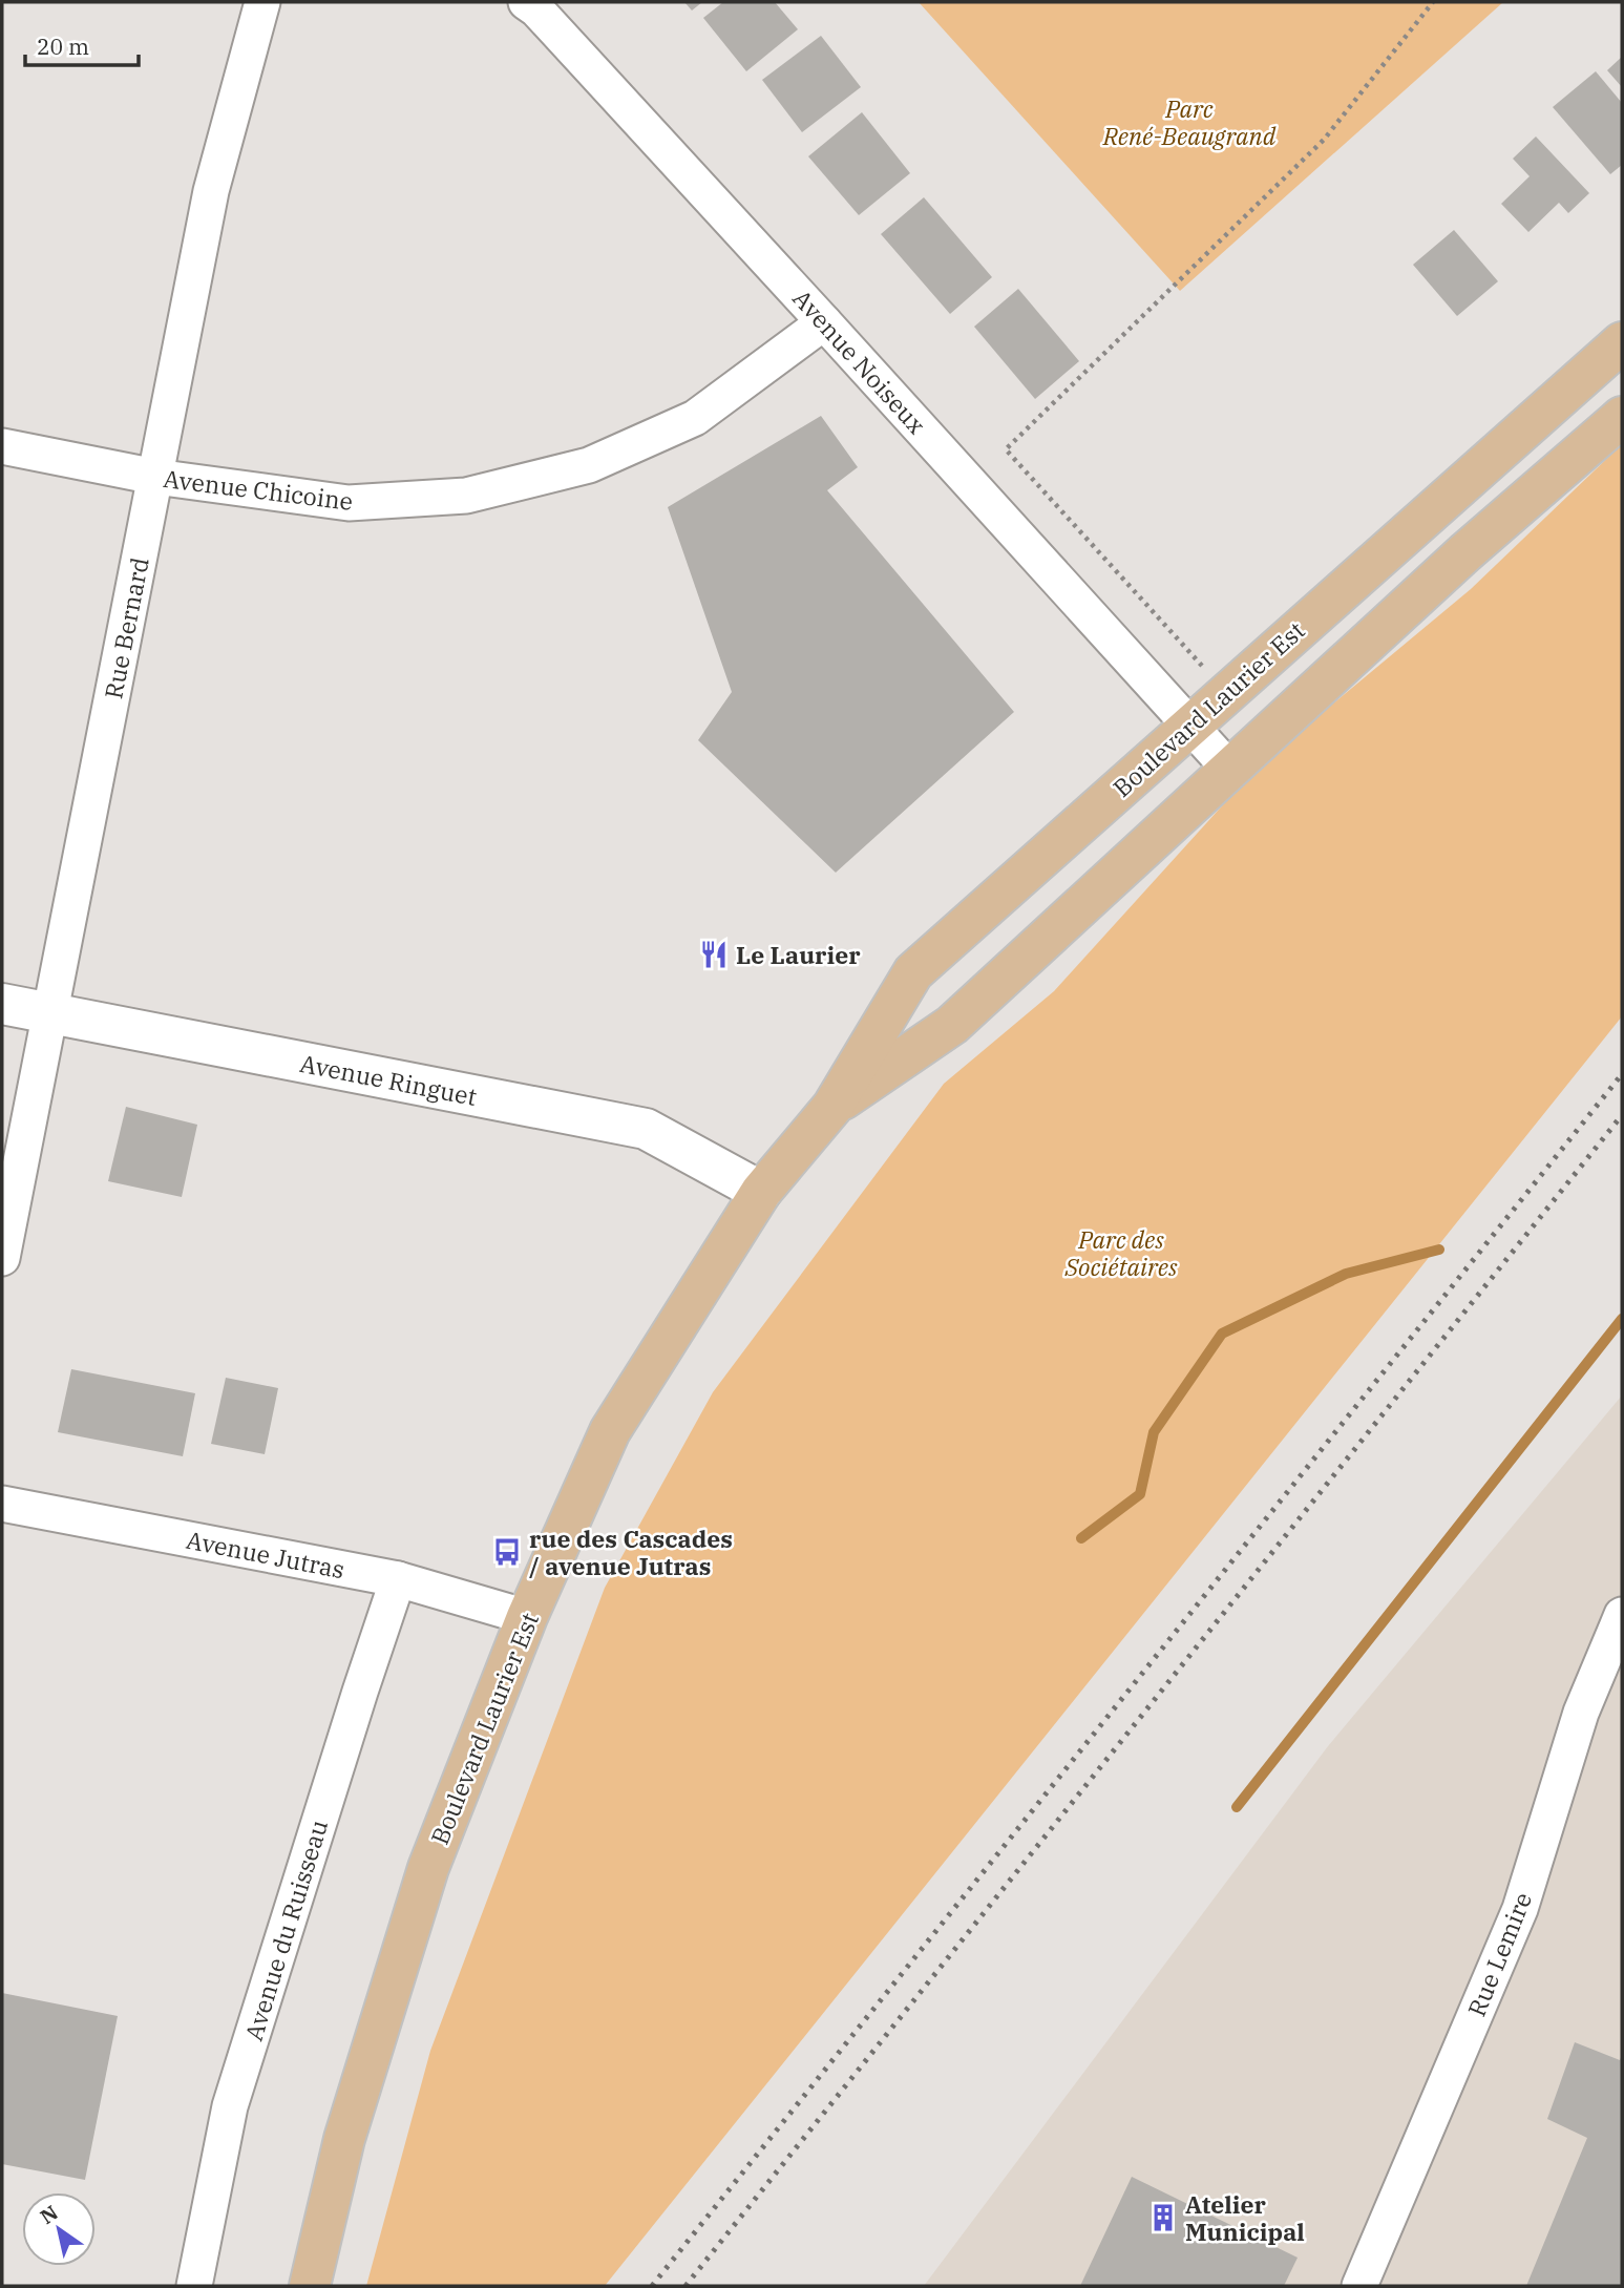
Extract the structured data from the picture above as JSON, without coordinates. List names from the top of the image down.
{
  "streets": {
    "main road": ["Boulevard Laurier Est"],
    "street": [
      "Avenue Noiseux",
      "Avenue Chicoine",
      "Rue Bernard",
      "Avenue Ringuet",
      "Avenue Jutras",
      "Avenue du Ruisseau",
      "Rue Lemire"
    ]
  },
  "crossings": [
    ["Avenue Noiseux", "Avenue Chicoine"],
    ["Avenue Noiseux", "Boulevard Laurier Est"],
    ["Avenue Chicoine", "Rue Bernard"],
    ["Rue Bernard", "Avenue Ringuet"],
    ["Boulevard Laurier Est", "Avenue Ringuet"],
    ["Boulevard Laurier Est", "Avenue Jutras"],
    ["Avenue Jutras", "Avenue du Ruisseau"]
  ],
  "parks": ["Parc René-Beaugrand", "Parc des Sociétaires"],
  "places": {
    "restaurant": ["Le Laurier"],
    "bus stop": ["rue des Cascades / avenue Jutras"],
    "building": ["Atelier Municipal"]
  },
  "scale_bar": "20 m",
  "north": "top left"
}
